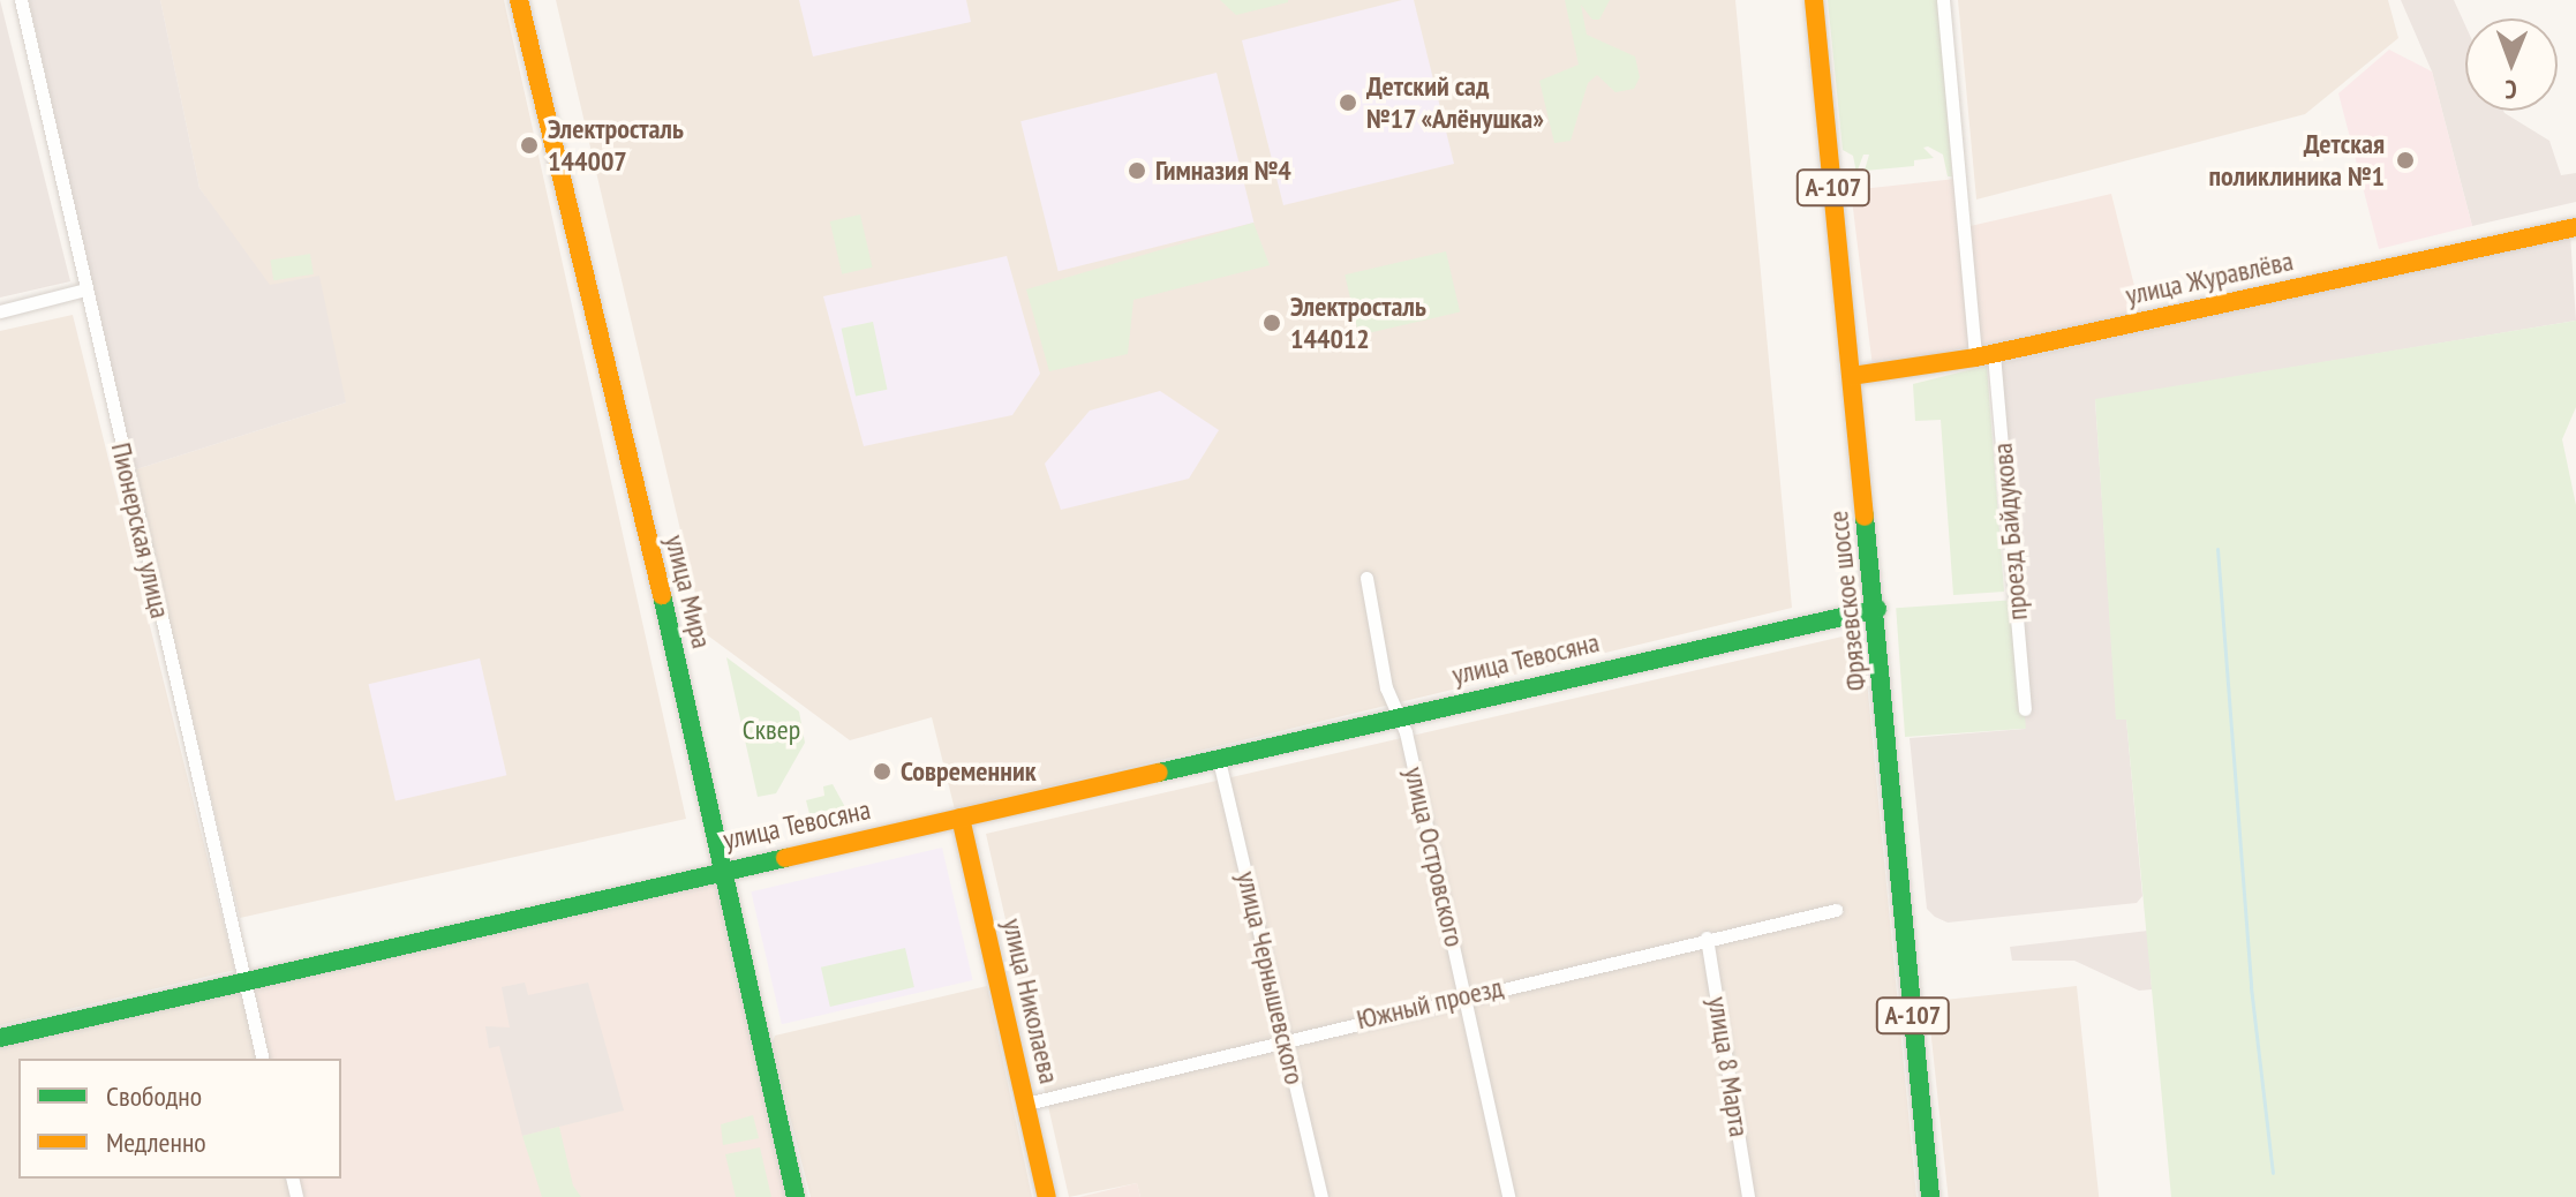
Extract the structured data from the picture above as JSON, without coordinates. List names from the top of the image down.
{
  "streets": {
    "main road": [
      "А-107",
      "улица Журавлёва",
      "улица Мира",
      "Фрязевское шоссе",
      "улица Тевосяна",
      "улица Николаева"
    ],
    "street": [
      "Пионерская улица",
      "проезд Байдукова",
      "улица Островского",
      "улица Чернышевского",
      "Южный проезд",
      "улица 8 Марта"
    ]
  },
  "crossings": [
    ["улица Журавлёва", "проезд Байдукова"],
    ["улица Журавлёва", "Фрязевское шоссе"],
    ["Пионерская улица", "улица Тевосяна"],
    ["улица Мира", "улица Тевосяна"],
    ["Фрязевское шоссе", "улица Тевосяна"],
    ["улица Тевосяна", "улица Островского"],
    ["улица Тевосяна", "улица Чернышевского"],
    ["улица Тевосяна", "улица Николаева"],
    ["улица Островского", "Южный проезд"],
    ["улица Чернышевского", "Южный проезд"],
    ["улица Николаева", "Южный проезд"],
    ["Южный проезд", "улица 8 Марта"]
  ],
  "parks": ["Сквер"],
  "places": [
    "Детский сад №17 «Алёнушка»",
    "Электросталь 144007",
    "Детская поликлиника №1",
    "Гимназия №4",
    "Электросталь 144012",
    "Современник"
  ],
  "legend": ["Свободно", "Медленно"],
  "north": "bottom"
}
